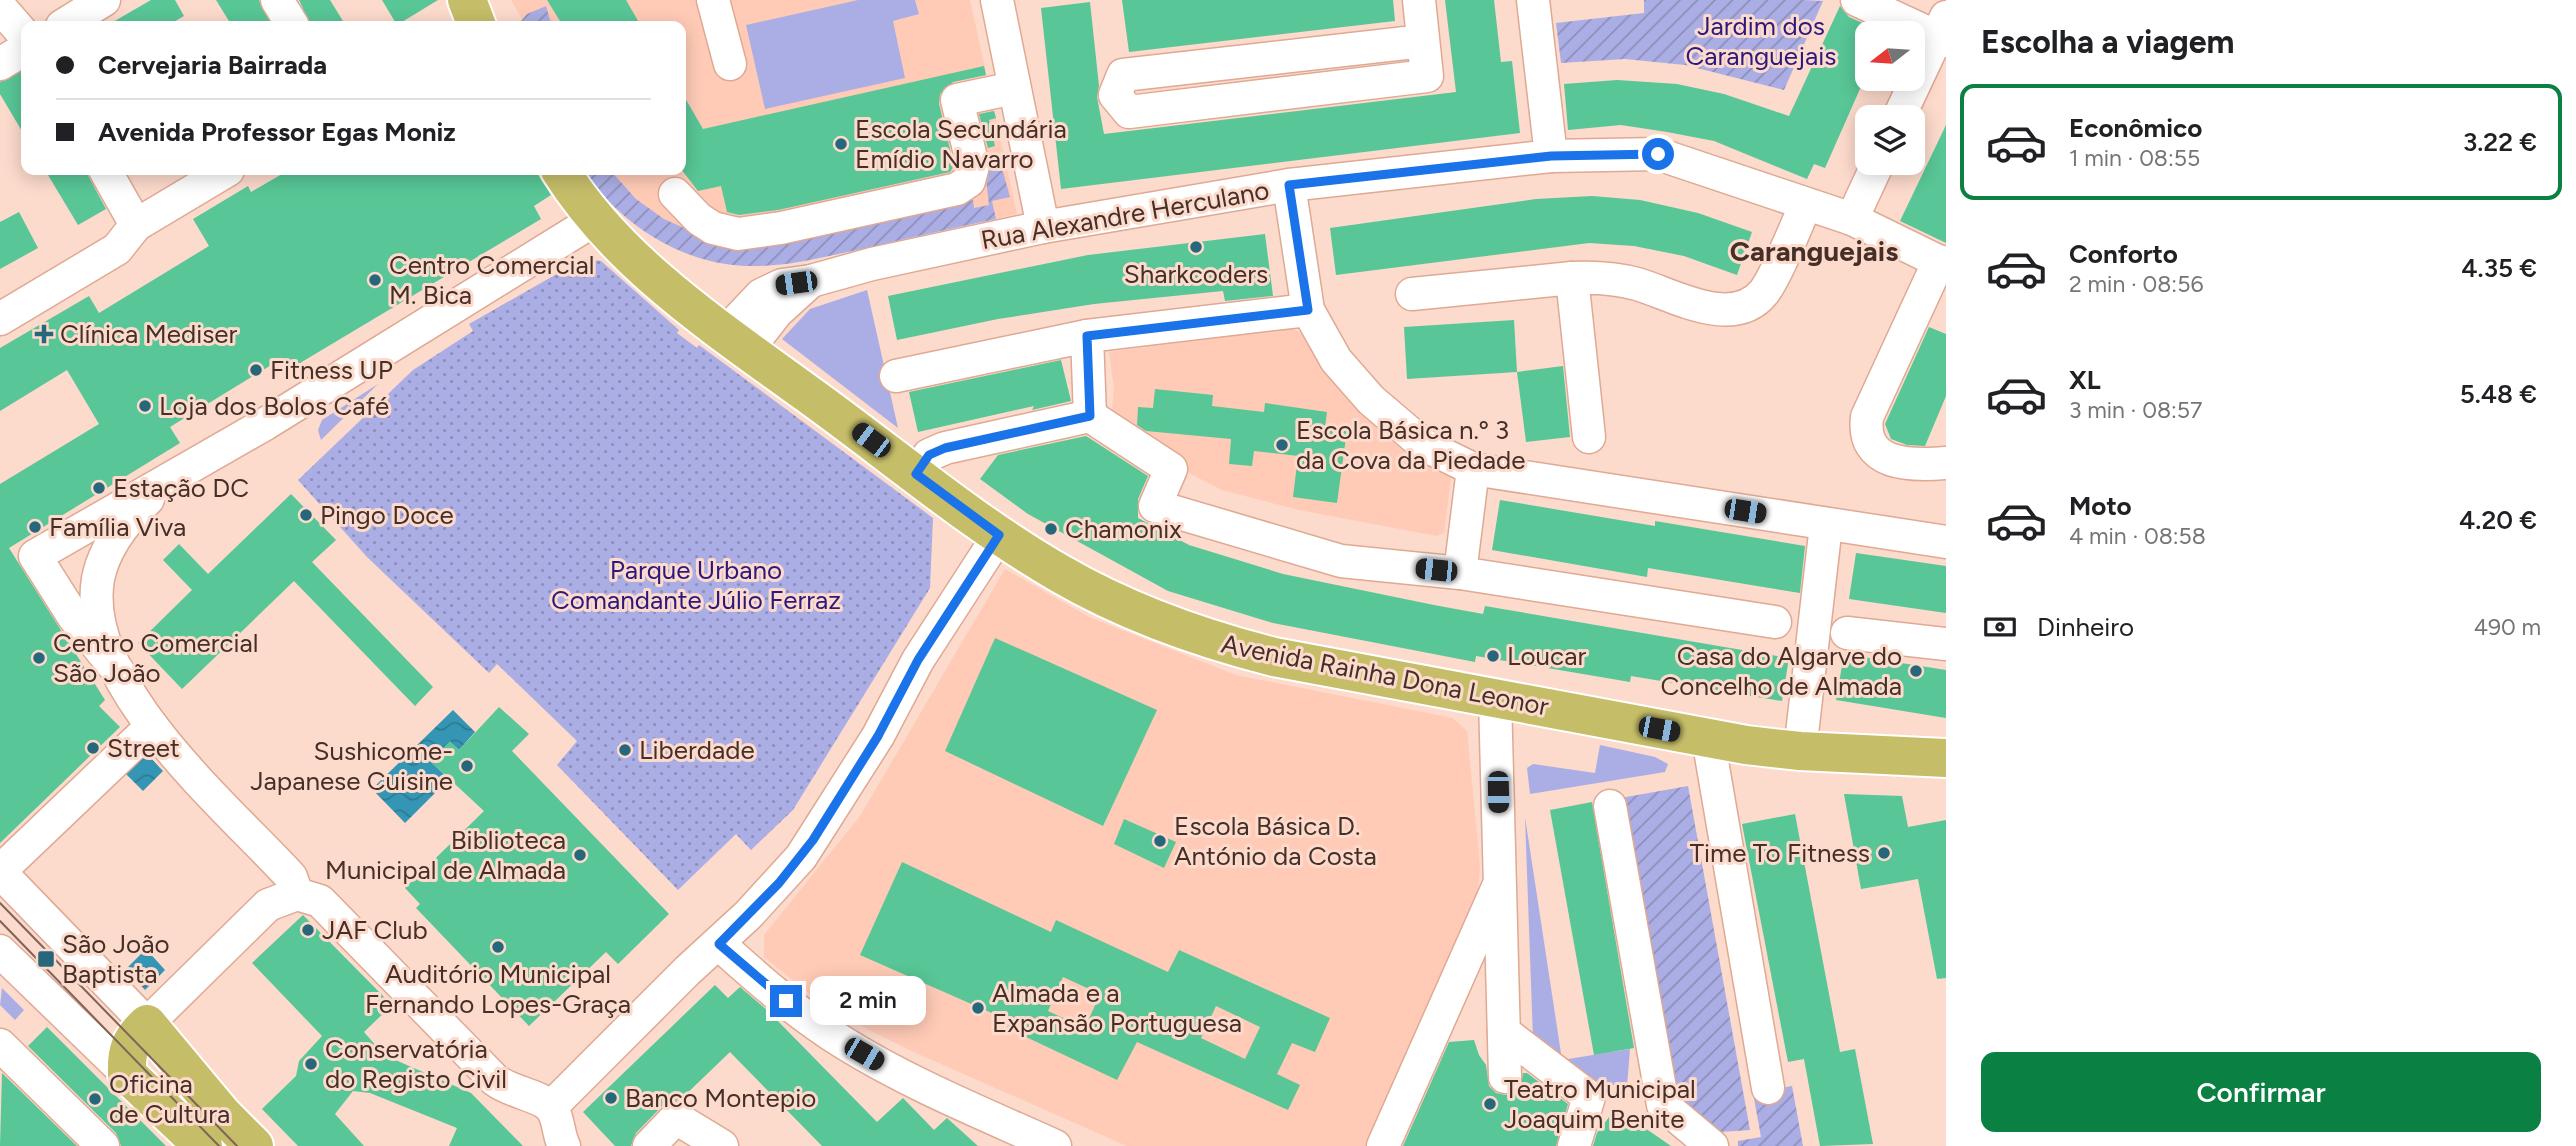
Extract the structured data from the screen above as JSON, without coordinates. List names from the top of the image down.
{
  "streets": {
    "main road": ["Avenida Rainha Dona Leonor"],
    "street": ["Rua Alexandre Herculano"]
  },
  "crossings": [
    ["Rua Alexandre Herculano", "Avenida Rainha Dona Leonor"]
  ],
  "districts": ["Caranguejais"],
  "parks": ["Jardim dos Caranguejais", "Parque Urbano Comandante Júlio Ferraz"],
  "places": {
    "other": [
      "Escola Secundária Emídio Navarro",
      "Sharkcoders",
      "Centro Comercial M. Bica",
      "Fitness UP",
      "Loja dos Bolos Café",
      "Escola Básica n.º 3 da Cova da Piedade",
      "Estação DC",
      "Pingo Doce",
      "Família Viva",
      "Chamonix",
      "Loucar",
      "Centro Comercial São João",
      "Casa do Algarve do Concelho de Almada",
      "Street",
      "Liberdade",
      "Sushicome- Japanese Cuisine",
      "Escola Básica D. António da Costa",
      "Time To Fitness",
      "Biblioteca Municipal de Almada",
      "JAF Club",
      "Auditório Municipal Fernando Lopes-Graça",
      "Almada e a Expansão Portuguesa",
      "Conservatória do Registo Civil",
      "Banco Montepio",
      "Oficina de Cultura",
      "Teatro Municipal Joaquim Benite"
    ],
    "health": ["Clínica Mediser"],
    "transit": ["São João Baptista"]
  },
  "north": "left",
  "page": {
    "heading": "Escolha a viagem",
    "banner": ["Cervejaria Bairrada", "Avenida Professor Egas Moniz"],
    "list": [
      {
        "name": "Econômico",
        "note": "1 min · 08:55",
        "value": "3.22 €"
      },
      {
        "name": "Conforto",
        "note": "2 min · 08:56",
        "value": "4.35 €"
      },
      {
        "name": "XL",
        "note": "3 min · 08:57",
        "value": "5.48 €"
      },
      {
        "name": "Moto",
        "note": "4 min · 08:58",
        "value": "4.20 €"
      }
    ],
    "pay": ["Dinheiro", "490 m"],
    "bubble": "2 min",
    "buttons": "Confirmar"
  }
}
